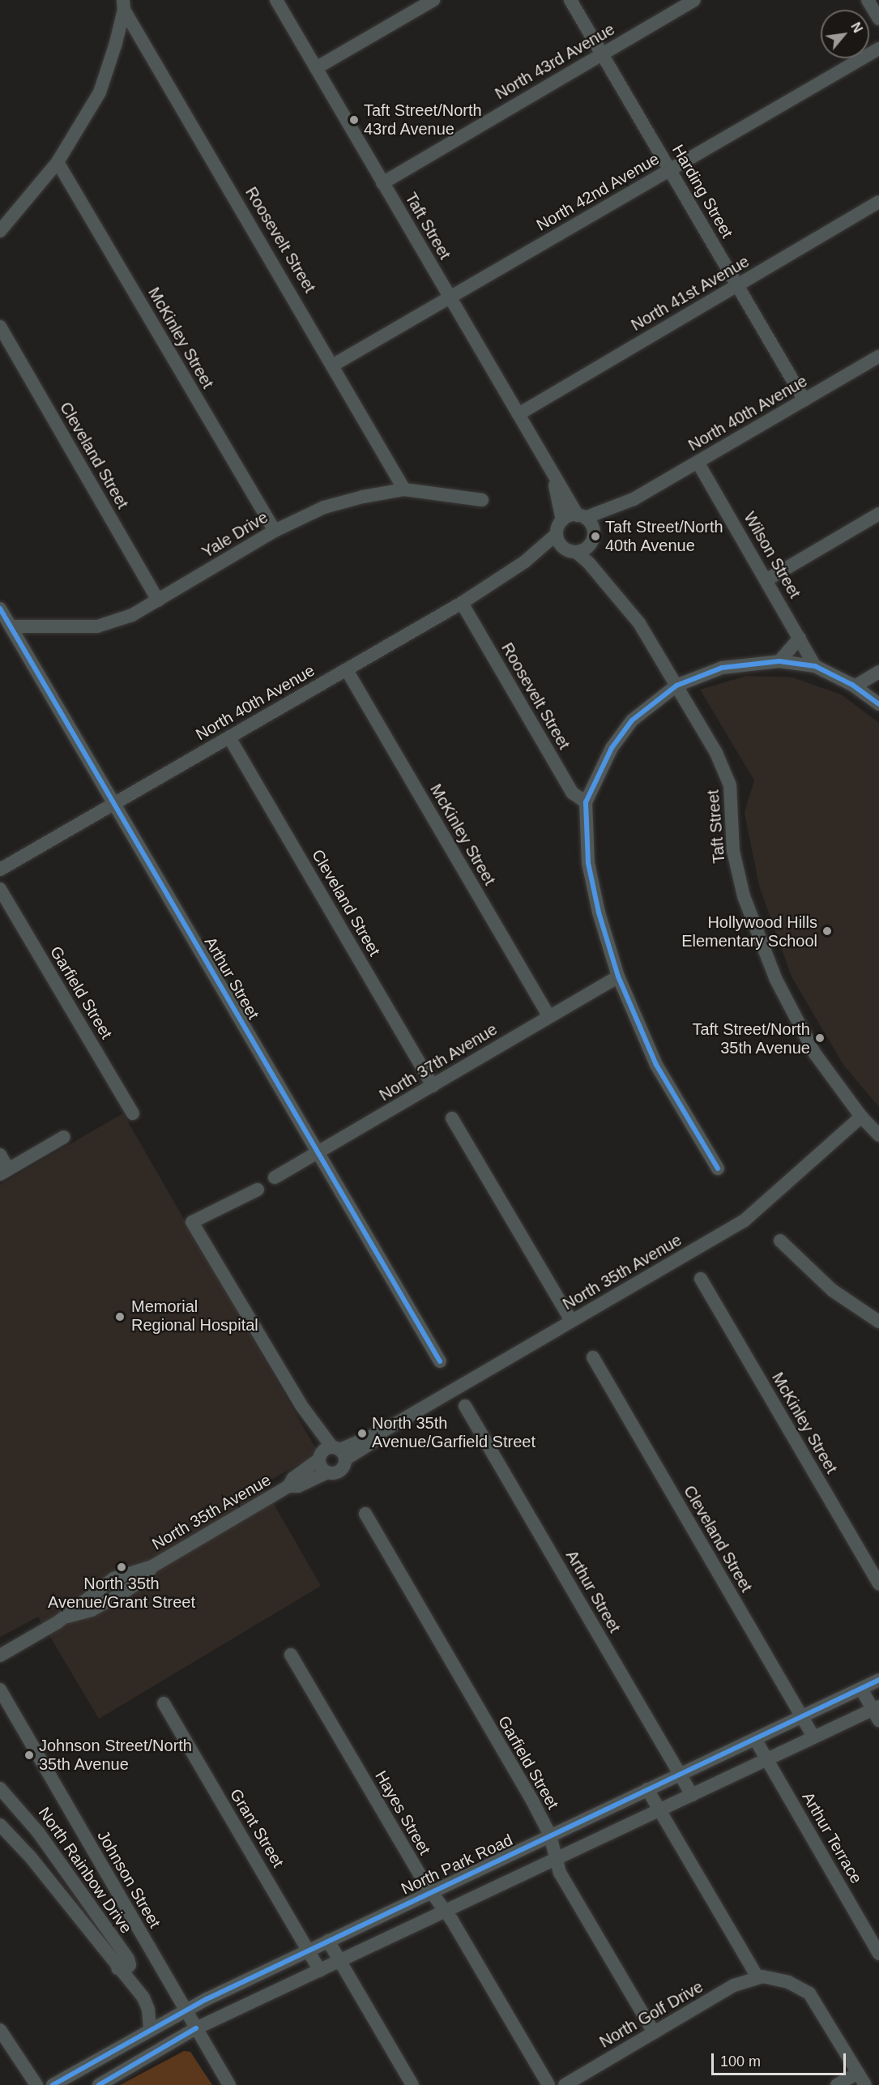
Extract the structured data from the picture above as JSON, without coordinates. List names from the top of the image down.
{
  "streets": {
    "street": [
      "North 43rd Avenue",
      "Harding Street",
      "North 42nd Avenue",
      "Taft Street",
      "Roosevelt Street",
      "North 41st Avenue",
      "McKinley Street",
      "North 40th Avenue",
      "Cleveland Street",
      "Yale Drive",
      "Wilson Street",
      "Arthur Street",
      "Garfield Street",
      "North 37th Avenue",
      "North 35th Avenue",
      "Hayes Street",
      "Grant Street",
      "Arthur Terrace",
      "North Park Road",
      "North Rainbow Drive",
      "Johnson Street",
      "North Golf Drive"
    ]
  },
  "crossings": [
    ["North 43rd Avenue", "Harding Street"],
    ["North 43rd Avenue", "Taft Street"],
    ["Harding Street", "North 42nd Avenue"],
    ["Harding Street", "North 41st Avenue"],
    ["Harding Street", "North 40th Avenue"],
    ["North 42nd Avenue", "Taft Street"],
    ["North 42nd Avenue", "Roosevelt Street"],
    ["Taft Street", "North 41st Avenue"],
    ["Taft Street", "North 40th Avenue"],
    ["Taft Street", "North 35th Avenue"],
    ["Roosevelt Street", "North 40th Avenue"],
    ["Roosevelt Street", "Yale Drive"],
    ["McKinley Street", "North 40th Avenue"],
    ["McKinley Street", "Yale Drive"],
    ["McKinley Street", "North 37th Avenue"],
    ["North 40th Avenue", "Cleveland Street"],
    ["North 40th Avenue", "Wilson Street"],
    ["North 40th Avenue", "Arthur Street"],
    ["Cleveland Street", "Yale Drive"],
    ["Cleveland Street", "North 37th Avenue"],
    ["Cleveland Street", "North Park Road"],
    ["Yale Drive", "Arthur Street"],
    ["Arthur Street", "North 37th Avenue"],
    ["Arthur Street", "North Park Road"],
    ["Garfield Street", "North Park Road"],
    ["Garfield Street", "North Golf Drive"],
    ["Hayes Street", "North Park Road"],
    ["Grant Street", "North Park Road"],
    ["Arthur Terrace", "North Park Road"],
    ["North Park Road", "North Rainbow Drive"],
    ["North Park Road", "Johnson Street"]
  ],
  "places": [
    "Taft Street/North 43rd Avenue",
    "Taft Street/North 40th Avenue",
    "Hollywood Hills Elementary School",
    "Taft Street/North 35th Avenue",
    "Memorial Regional Hospital",
    "North 35th Avenue/Garfield Street",
    "North 35th Avenue/Grant Street",
    "Johnson Street/North 35th Avenue"
  ],
  "scale_bar": "100 m",
  "north": "top right"
}
